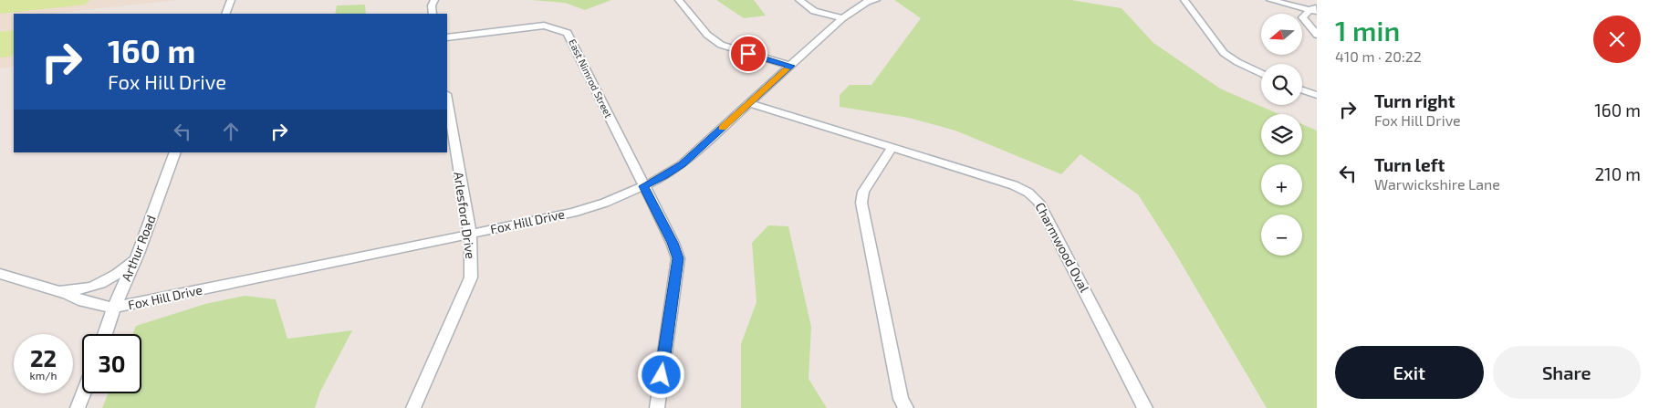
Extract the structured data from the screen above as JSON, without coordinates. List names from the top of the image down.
{
  "streets": {
    "street": [
      "East Nimrod Street",
      "Arlesford Drive",
      "Fox Hill Drive",
      "Charmwood Oval",
      "Arthur Road"
    ]
  },
  "crossings": [
    ["East Nimrod Street", "Fox Hill Drive"],
    ["Arlesford Drive", "Fox Hill Drive"],
    ["Fox Hill Drive", "Charmwood Oval"],
    ["Fox Hill Drive", "Arthur Road"]
  ],
  "north": "left",
  "page": {
    "heading": ["1 min", "410 m · 20:22"],
    "map_buttons": ["+", "−"],
    "turn": ["160 m", "Fox Hill Drive"],
    "list": [
      {
        "name": "Turn right",
        "note": "Fox Hill Drive",
        "value": "160 m"
      },
      {
        "name": "Turn left",
        "note": "Warwickshire Lane",
        "value": "210 m"
      }
    ],
    "speed": "22 km/h",
    "limit": "30",
    "buttons": ["Exit", "Share"]
  }
}
